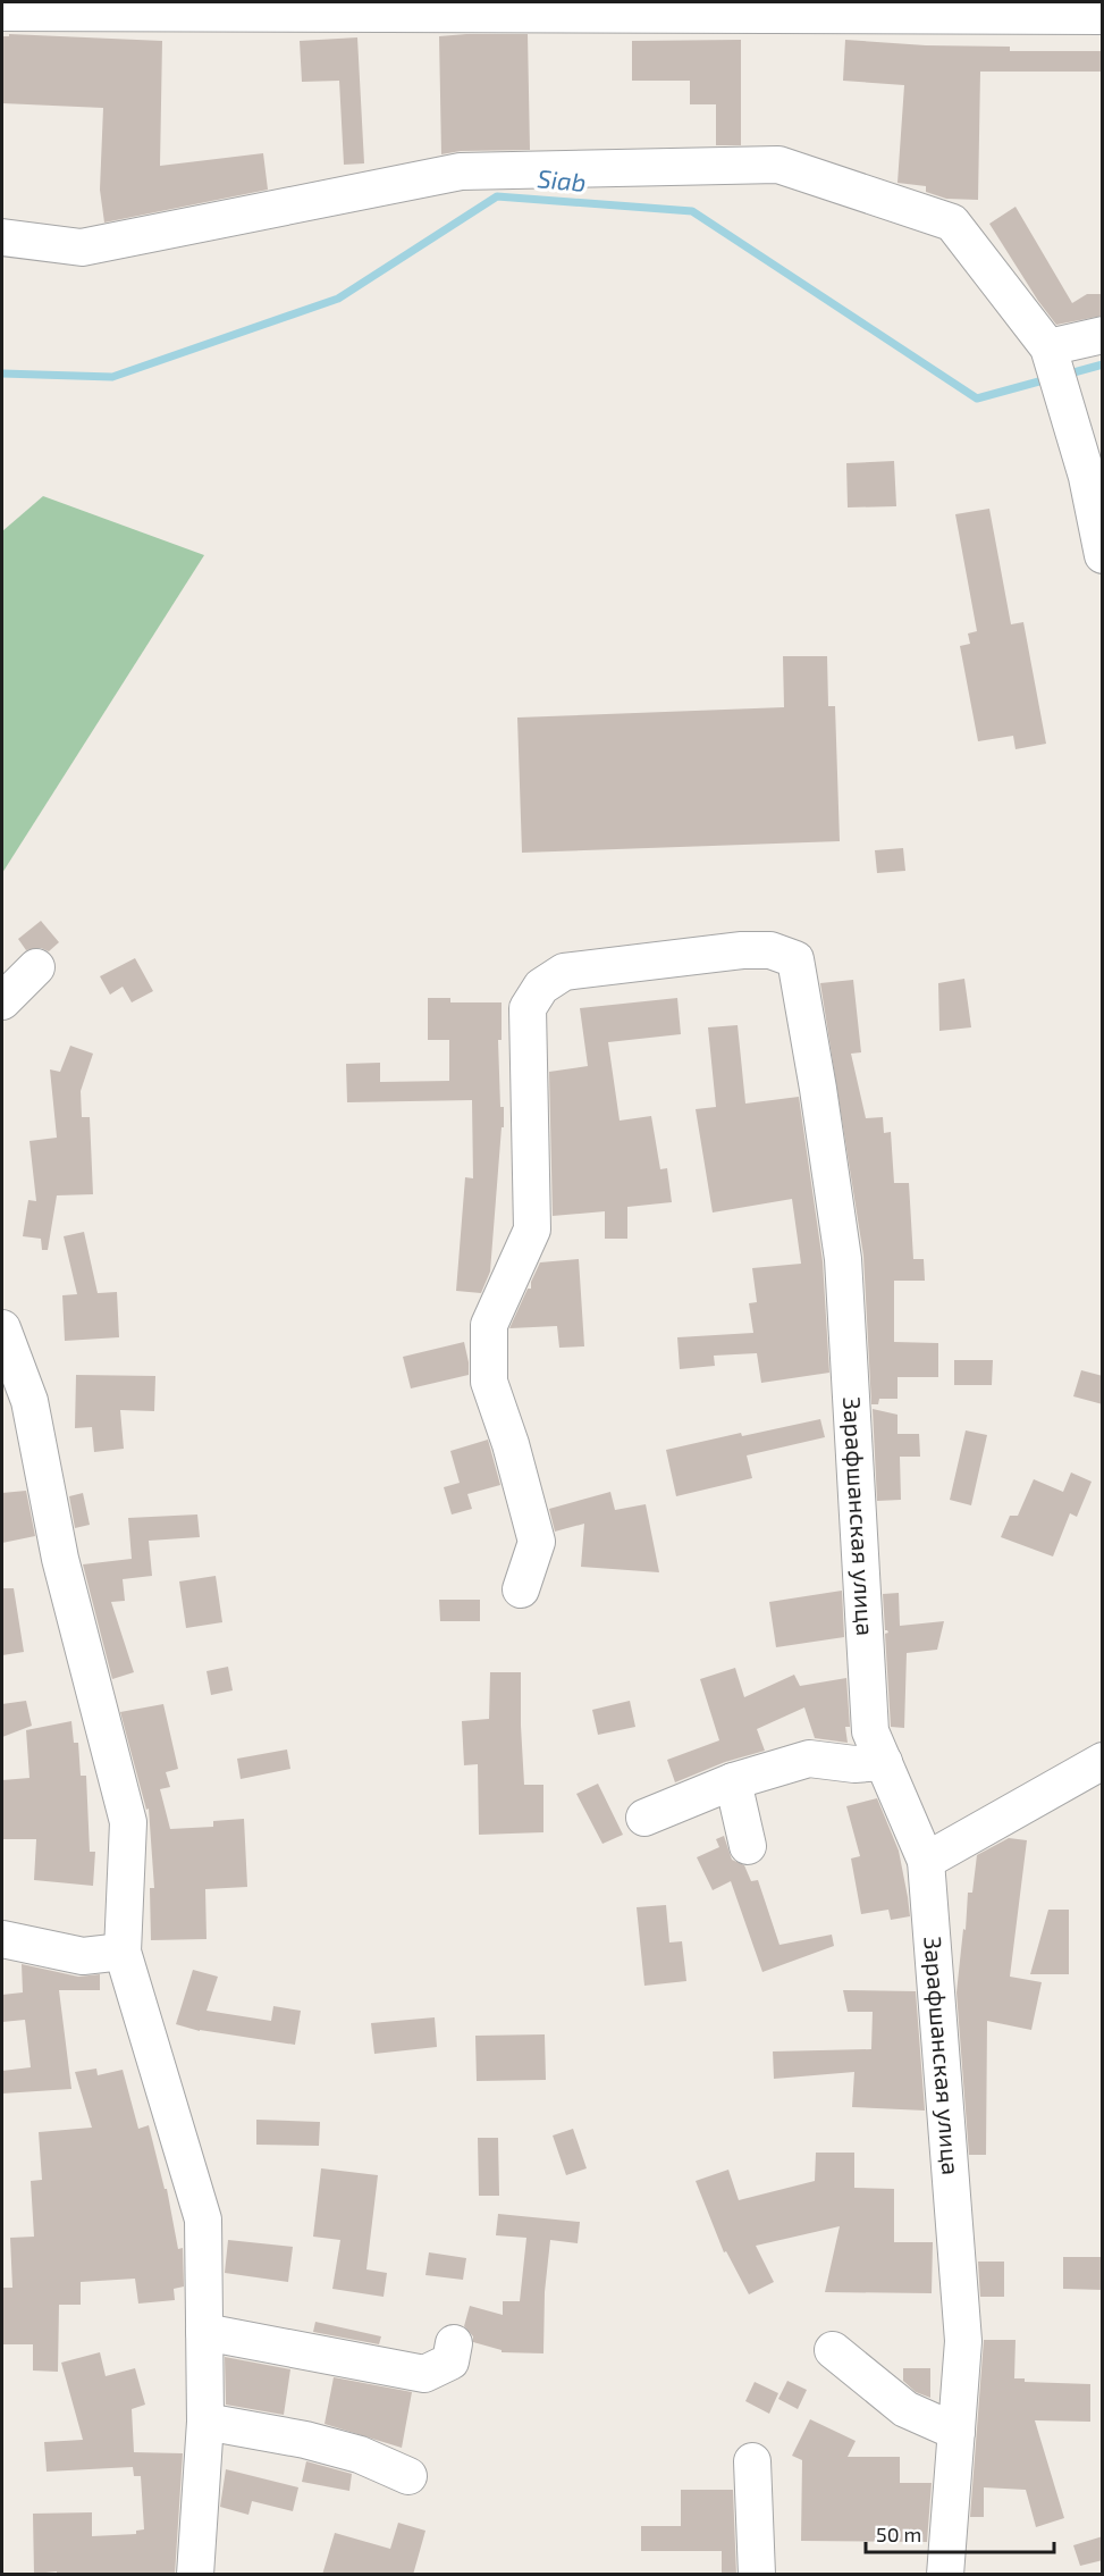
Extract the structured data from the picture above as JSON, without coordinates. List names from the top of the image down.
{
  "streets": {
    "street": ["Зарафшанская улица"]
  },
  "water": ["Siab"],
  "scale_bar": "50 m"
}
